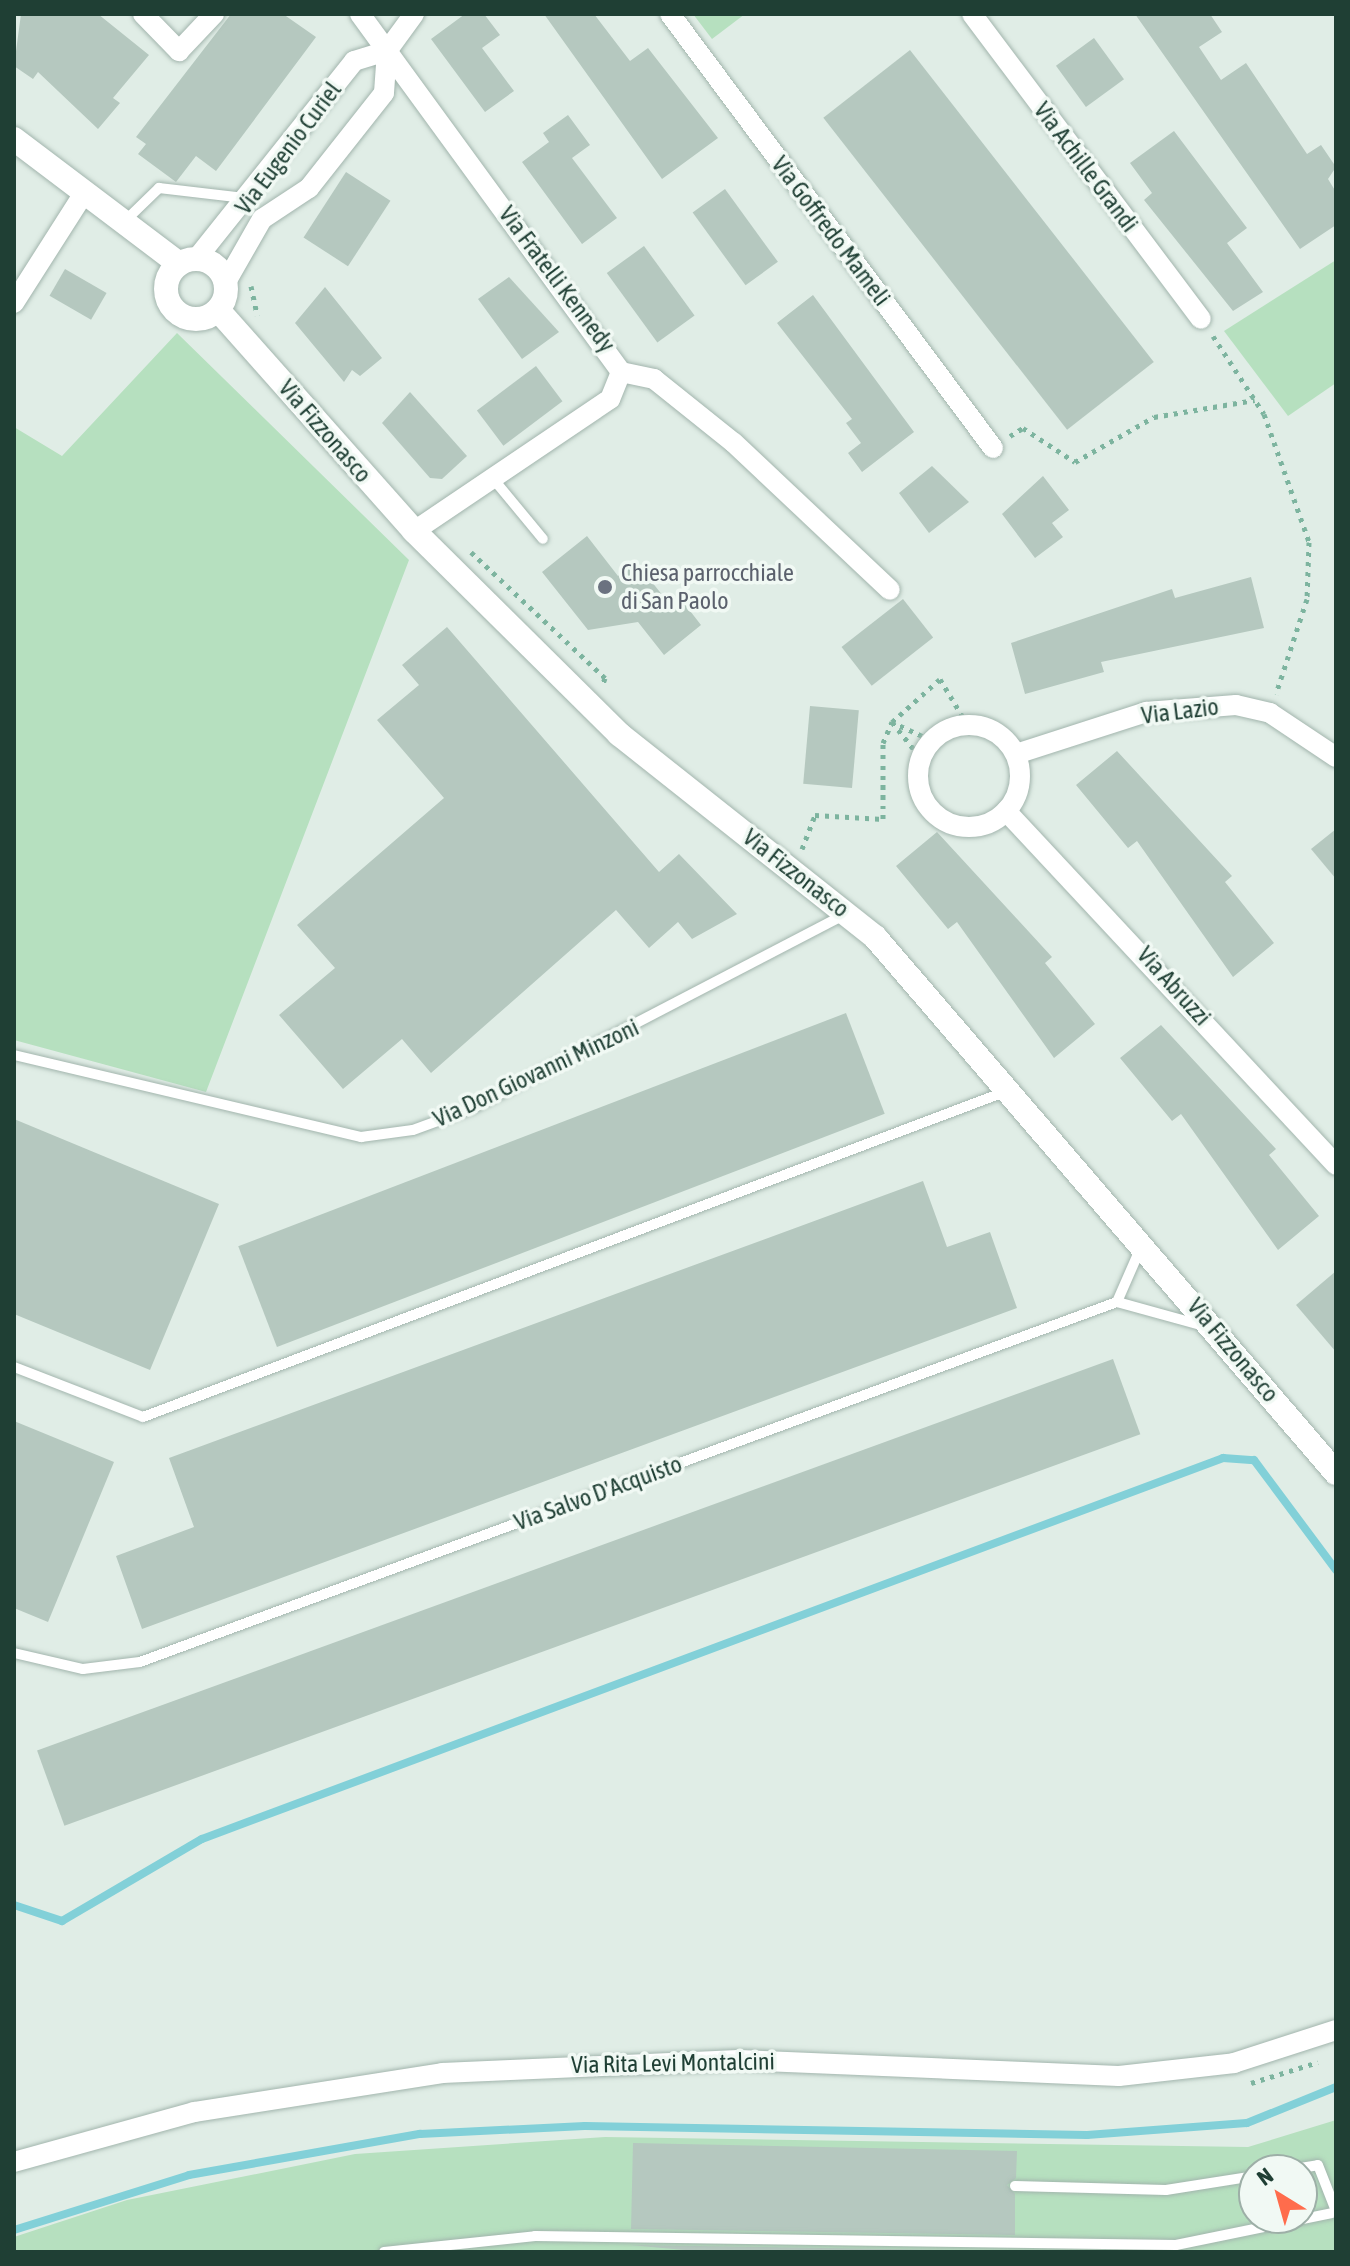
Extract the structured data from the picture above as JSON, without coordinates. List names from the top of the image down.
{
  "streets": {
    "main road": ["Via Fizzonasco"],
    "street": [
      "Via Eugenio Curiel",
      "Via Achille Grandi",
      "Via Goffredo Mameli",
      "Via Fratelli Kennedy",
      "Via Lazio",
      "Via Abruzzi",
      "Via Rita Levi Montalcini"
    ],
    "lane": ["Via Don Giovanni Minzoni", "Via Salvo D'Acquisto"]
  },
  "crossings": [
    ["Via Eugenio Curiel", "Via Fratelli Kennedy"],
    ["Via Eugenio Curiel", "Via Fizzonasco"],
    ["Via Fratelli Kennedy", "Via Fizzonasco"],
    ["Via Fizzonasco", "Via Don Giovanni Minzoni"],
    ["Via Lazio", "Via Abruzzi"]
  ],
  "places": ["Chiesa parrocchiale di San Paolo"],
  "north": "top left"
}
